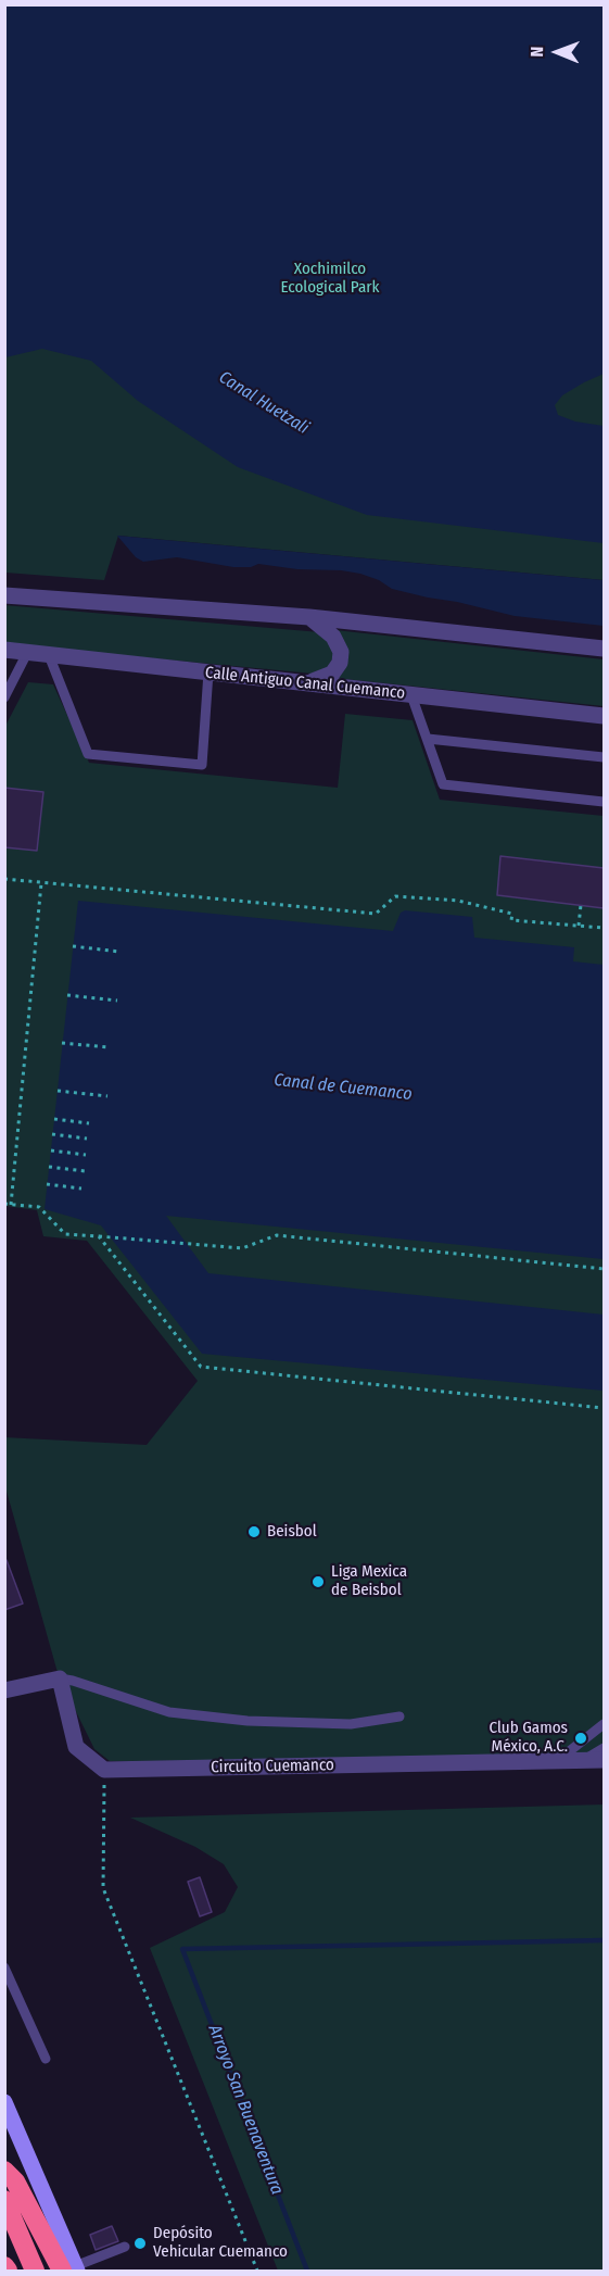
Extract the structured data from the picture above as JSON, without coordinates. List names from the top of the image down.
{
  "streets": {
    "street": ["Calle Antiguo Canal Cuemanco", "Circuito Cuemanco"]
  },
  "water": ["Canal Huetzali", "Canal de Cuemanco", "Arroyo San Buenaventura"],
  "parks": ["Xochimilco Ecological Park"],
  "places": [
    "Beisbol",
    "Liga Mexica de Beisbol",
    "Club Gamos México, A.C.",
    "Depósito Vehicular Cuemanco"
  ],
  "north": "left"
}
